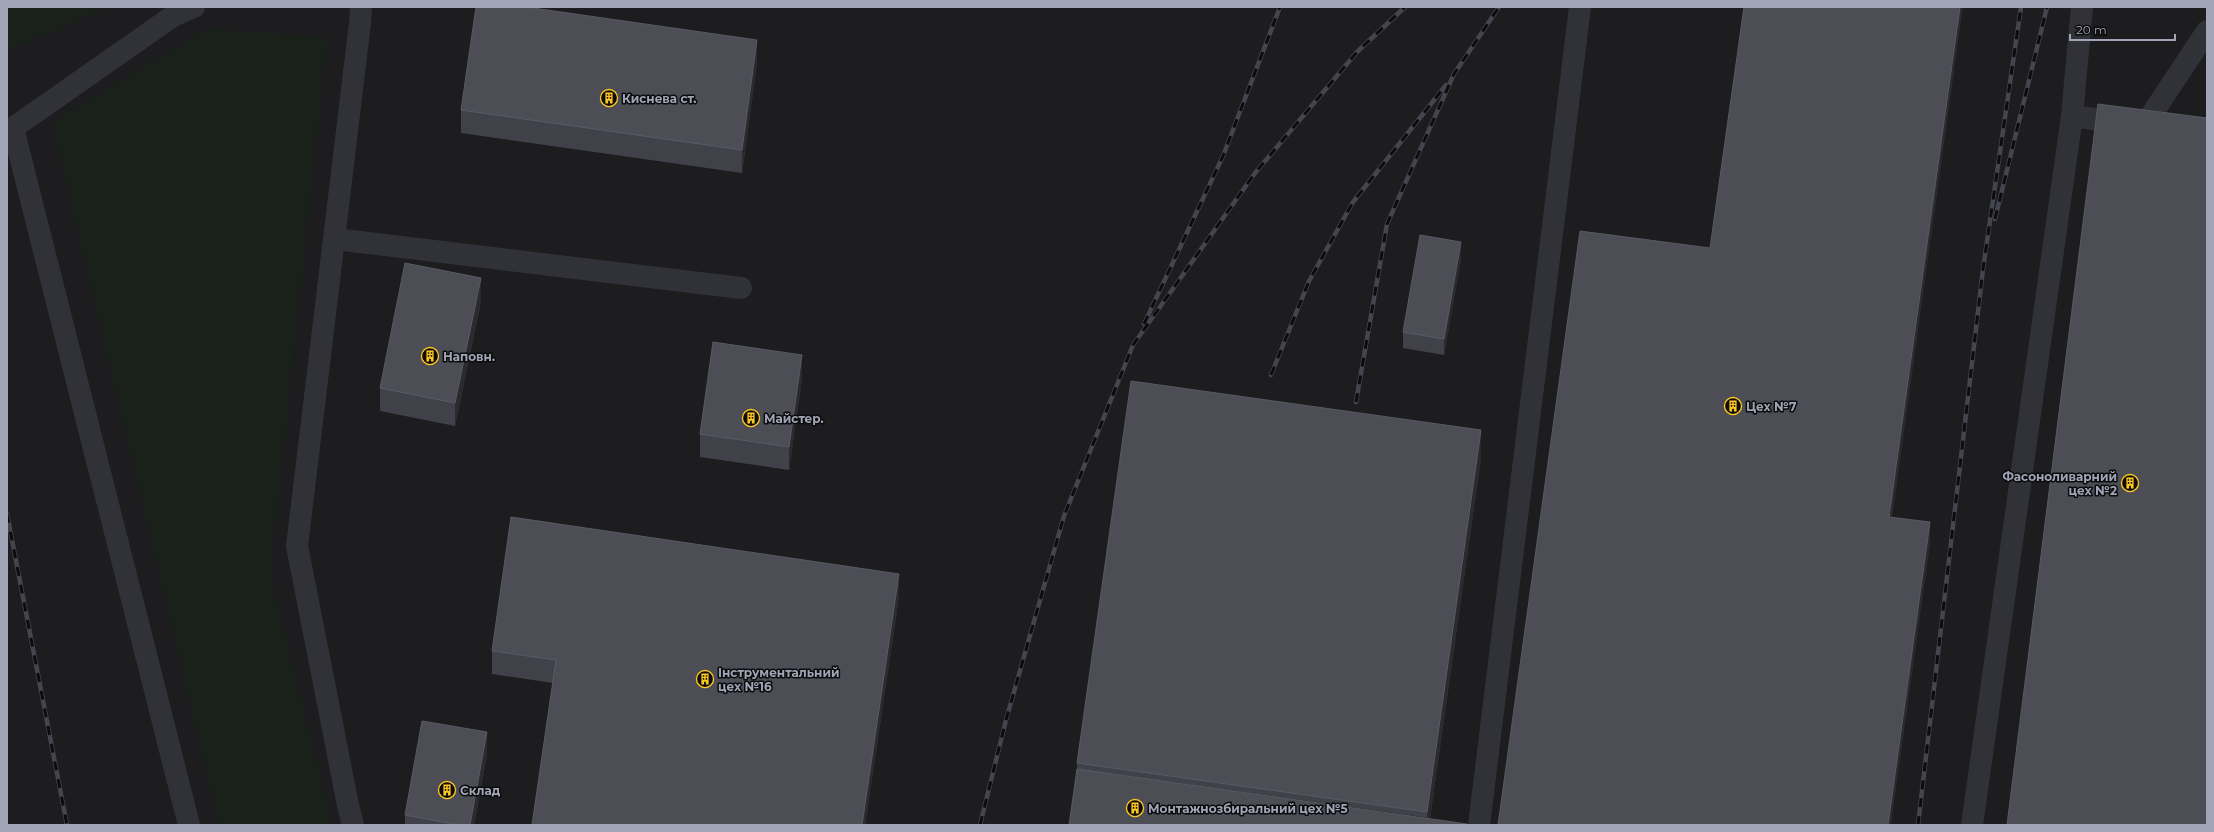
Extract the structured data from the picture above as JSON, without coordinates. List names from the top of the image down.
{
  "places": {
    "building": [
      "Киснева ст.",
      "Наповн.",
      "Цех №7",
      "Майстер.",
      "Фасоноливарний цех №2",
      "Інструментальний цех №16",
      "Склад",
      "Монтажнозбиральний цех №5"
    ]
  },
  "scale_bar": "20 m"
}
